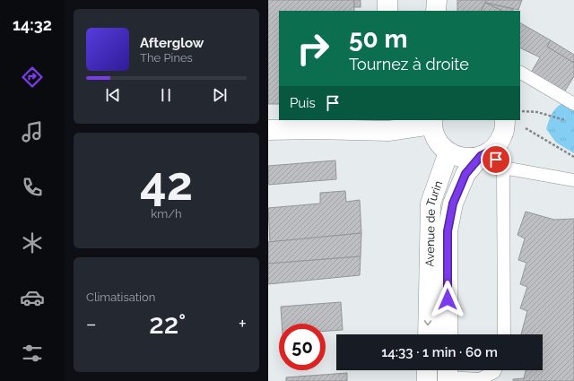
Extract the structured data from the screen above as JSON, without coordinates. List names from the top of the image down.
{
  "streets": {
    "main road": ["Avenue de Turin"]
  },
  "page": {
    "tabs": "14:32",
    "turn": ["50 m", "Tournez à droite"],
    "song": ["Afterglow", "The Pines"],
    "then": "Puis",
    "tile": [
      ["42", "km/h"],
      "Climatisation"
    ],
    "heat": ["−", "22°", "+"],
    "limit": "50",
    "trip": "14:33 · 1 min · 60 m"
  }
}
